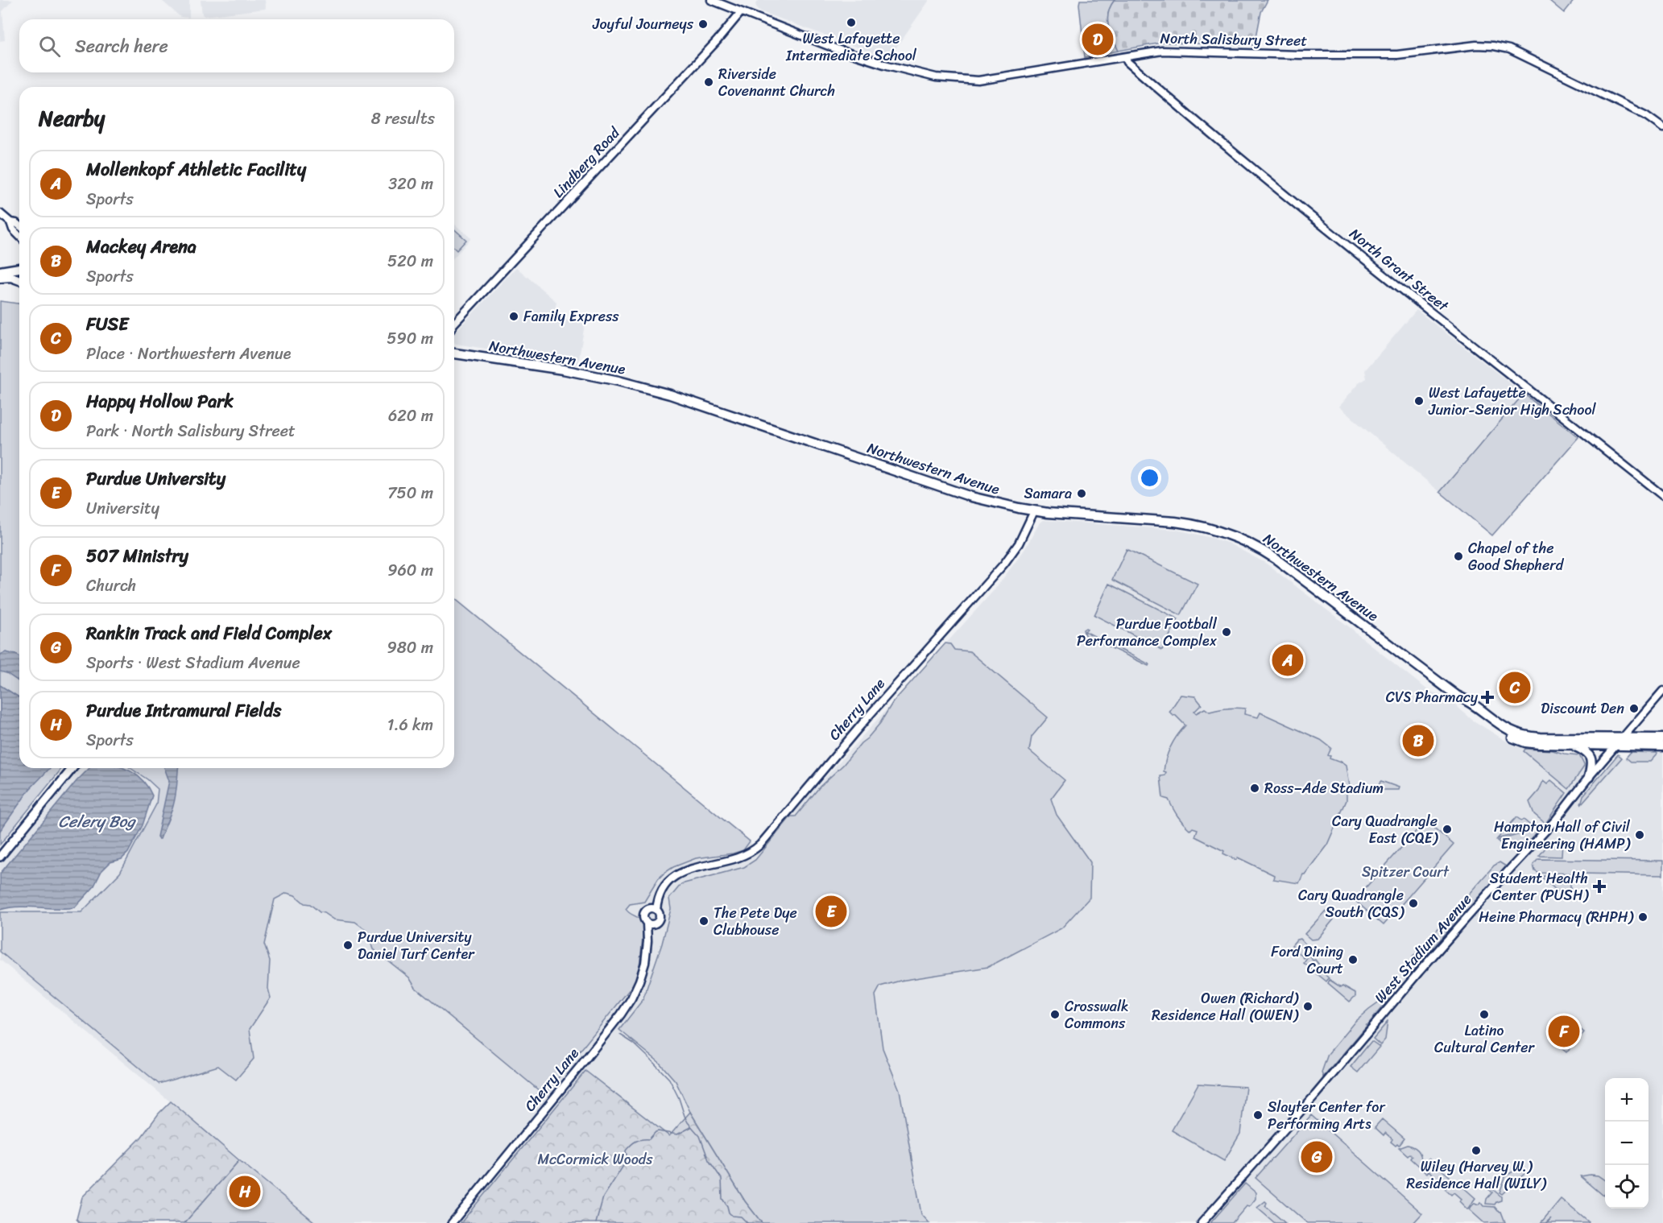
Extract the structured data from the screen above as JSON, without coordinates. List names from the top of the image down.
{
  "streets": {
    "main road": ["Northwestern Avenue"],
    "street": [
      "North Salisbury Street",
      "Lindberg Road",
      "North Grant Street",
      "Cherry Lane",
      "West Stadium Avenue"
    ]
  },
  "crossings": [
    ["North Salisbury Street", "Lindberg Road"],
    ["North Salisbury Street", "North Grant Street"],
    ["Northwestern Avenue", "Cherry Lane"],
    ["Northwestern Avenue", "West Stadium Avenue"]
  ],
  "water": ["Celery Bog"],
  "parks": ["Spitzer Court", "McCormick Woods"],
  "places": {
    "other": [
      "West Lafayette Intermediate School",
      "Joyful Journeys",
      "Riverside Covenannt Church",
      "Family Express",
      "West Lafayette Junior-Senior High School",
      "Samara",
      "Chapel of the Good Shepherd",
      "Purdue Football Performance Complex",
      "Discount Den",
      "Ross–Ade Stadium",
      "Cary Quadrangle East (CQE)",
      "Hampton Hall of Civil Engineering (HAMP)",
      "Cary Quadrangle South (CQS)",
      "Heine Pharmacy (RHPH)",
      "The Pete Dye Clubhouse",
      "Purdue University Daniel Turf Center",
      "Ford Dining Court",
      "Owen (Richard) Residence Hall (OWEN)",
      "Crosswalk Commons",
      "Latino Cultural Center",
      "Slayter Center for Performing Arts",
      "Wiley (Harvey W.) Residence Hall (WILY)"
    ],
    "health": ["CVS Pharmacy", "Student Health Center (PUSH)"]
  },
  "page": {
    "search": "Search here",
    "pins": [
      "D",
      "A",
      "C",
      "B",
      "E",
      "F",
      "G",
      "H"
    ],
    "heading": ["Nearby", "8 results"],
    "list": [
      {
        "mark": "A",
        "name": "Mollenkopf Athletic Facility",
        "note": "Sports",
        "value": "320 m"
      },
      {
        "mark": "B",
        "name": "Mackey Arena",
        "note": "Sports",
        "value": "520 m"
      },
      {
        "mark": "C",
        "name": "FUSE",
        "note": "Place · Northwestern Avenue",
        "value": "590 m"
      },
      {
        "mark": "D",
        "name": "Happy Hollow Park",
        "note": "Park · North Salisbury Street",
        "value": "620 m"
      },
      {
        "mark": "E",
        "name": "Purdue University",
        "note": "University",
        "value": "750 m"
      },
      {
        "mark": "F",
        "name": "507 Ministry",
        "note": "Church",
        "value": "960 m"
      },
      {
        "mark": "G",
        "name": "Rankin Track and Field Complex",
        "note": "Sports · West Stadium Avenue",
        "value": "980 m"
      },
      {
        "mark": "H",
        "name": "Purdue Intramural Fields",
        "note": "Sports",
        "value": "1.6 km"
      }
    ],
    "map_buttons": ["+", "−"]
  }
}
